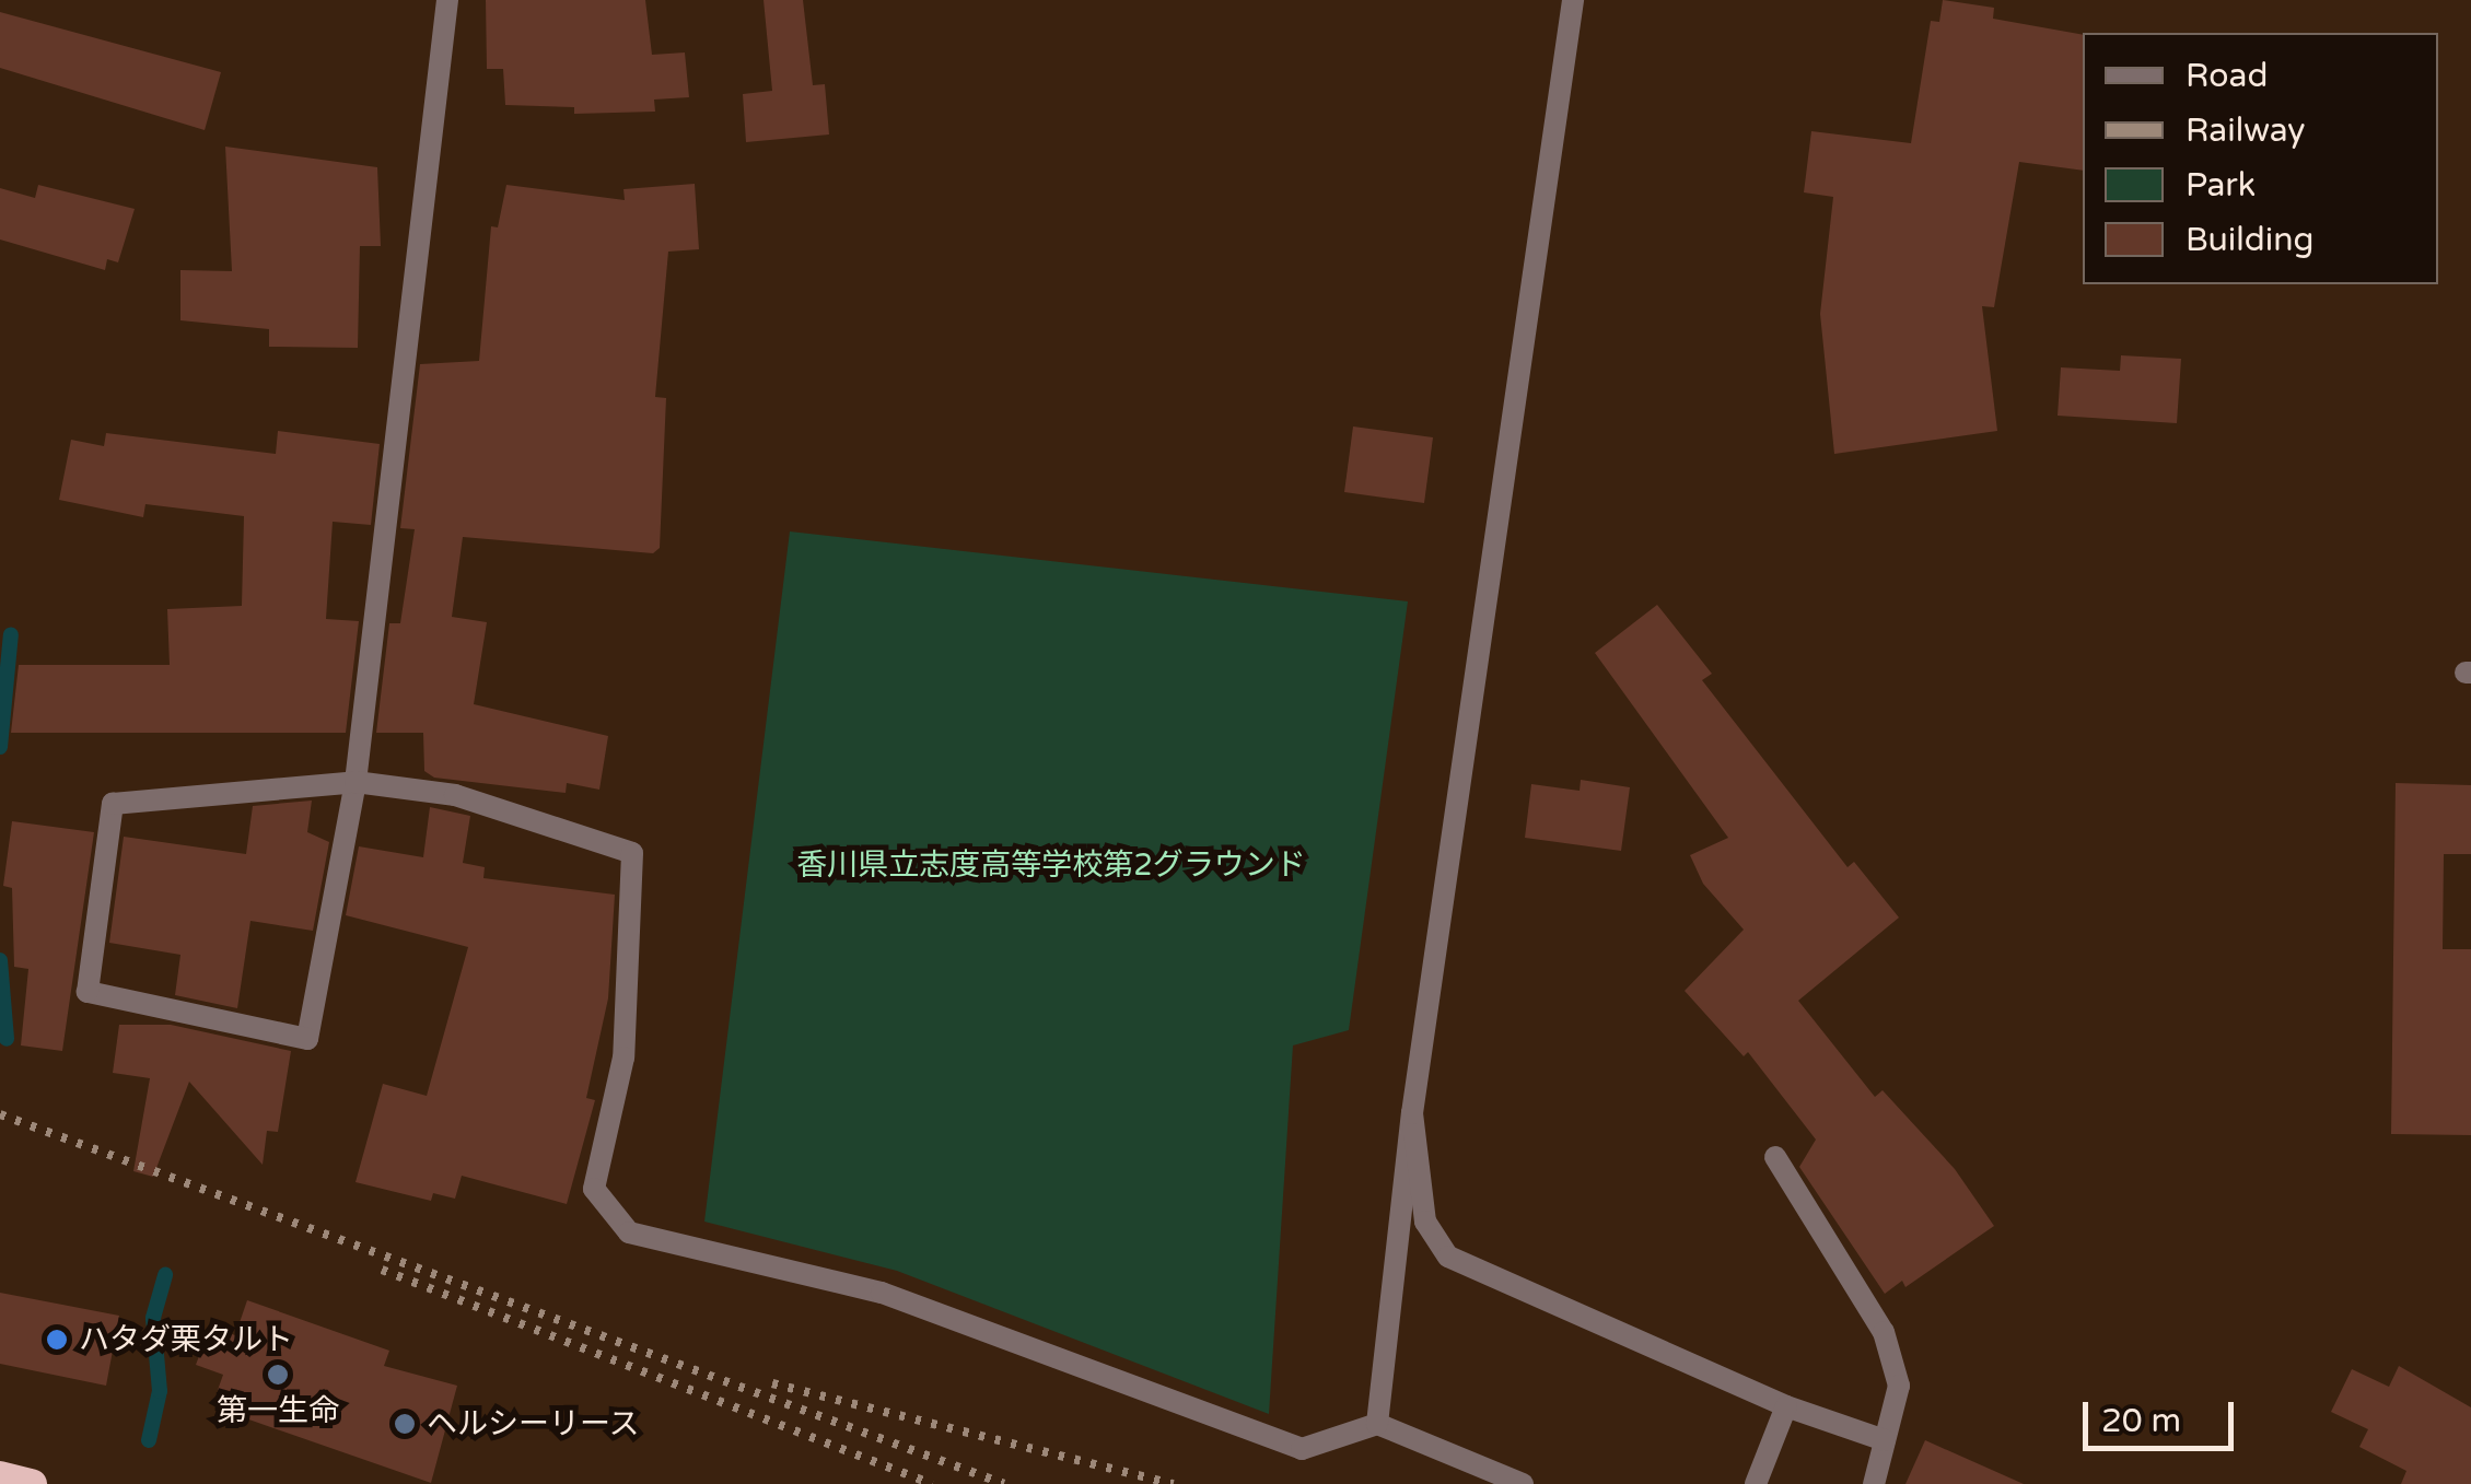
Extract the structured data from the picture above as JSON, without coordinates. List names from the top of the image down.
{
  "parks": ["香川県立志度高等学校第2グラウンド"],
  "places": ["ハタダ栗タルト", "第一生命", "ヘルシーリース"],
  "legend": [
    "Road",
    "Railway",
    "Park",
    "Building"
  ],
  "scale_bar": "20 m"
}
